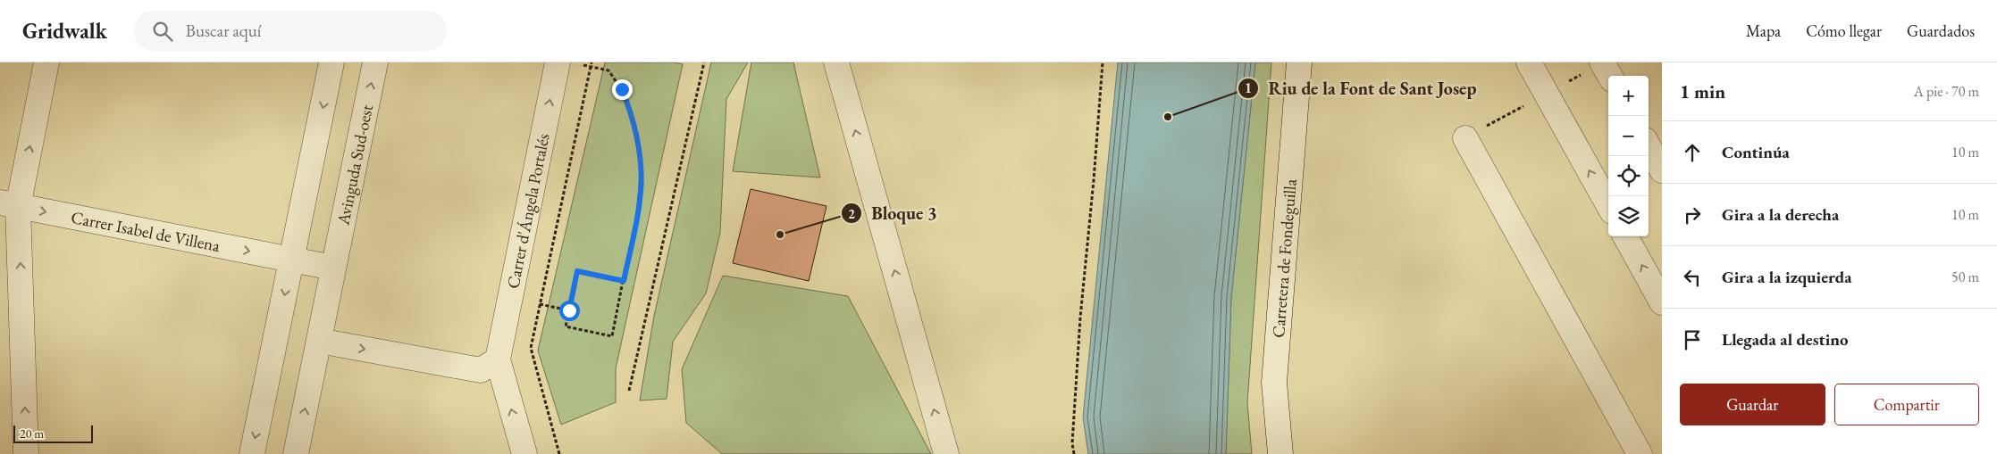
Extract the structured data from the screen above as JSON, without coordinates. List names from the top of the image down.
{
  "streets": {
    "street": [
      "Avinguda Sud-oest",
      "Carrer d'Ángela Portalés",
      "Carrer Isabel de Villena",
      "Carretera de Fondeguilla"
    ]
  },
  "one_way": ["Carrer d'Ángela Portalés", "Carrer Isabel de Villena"],
  "places": ["Riu de la Font de Sant Josep", "Bloque 3"],
  "scale_bar": "20 m",
  "page": {
    "header": "Gridwalk",
    "search": "Buscar aquí",
    "nav": ["Mapa", "Cómo llegar", "Guardados"],
    "heading": ["1 min", "A pie · 70 m"],
    "map_buttons": ["+", "−"],
    "list": [
      ["Continúa", "10 m"],
      ["Gira a la derecha", "10 m"],
      ["Gira a la izquierda", "50 m"],
      "Llegada al destino"
    ],
    "buttons": ["Guardar", "Compartir"],
    "scale": "20 m"
  }
}
